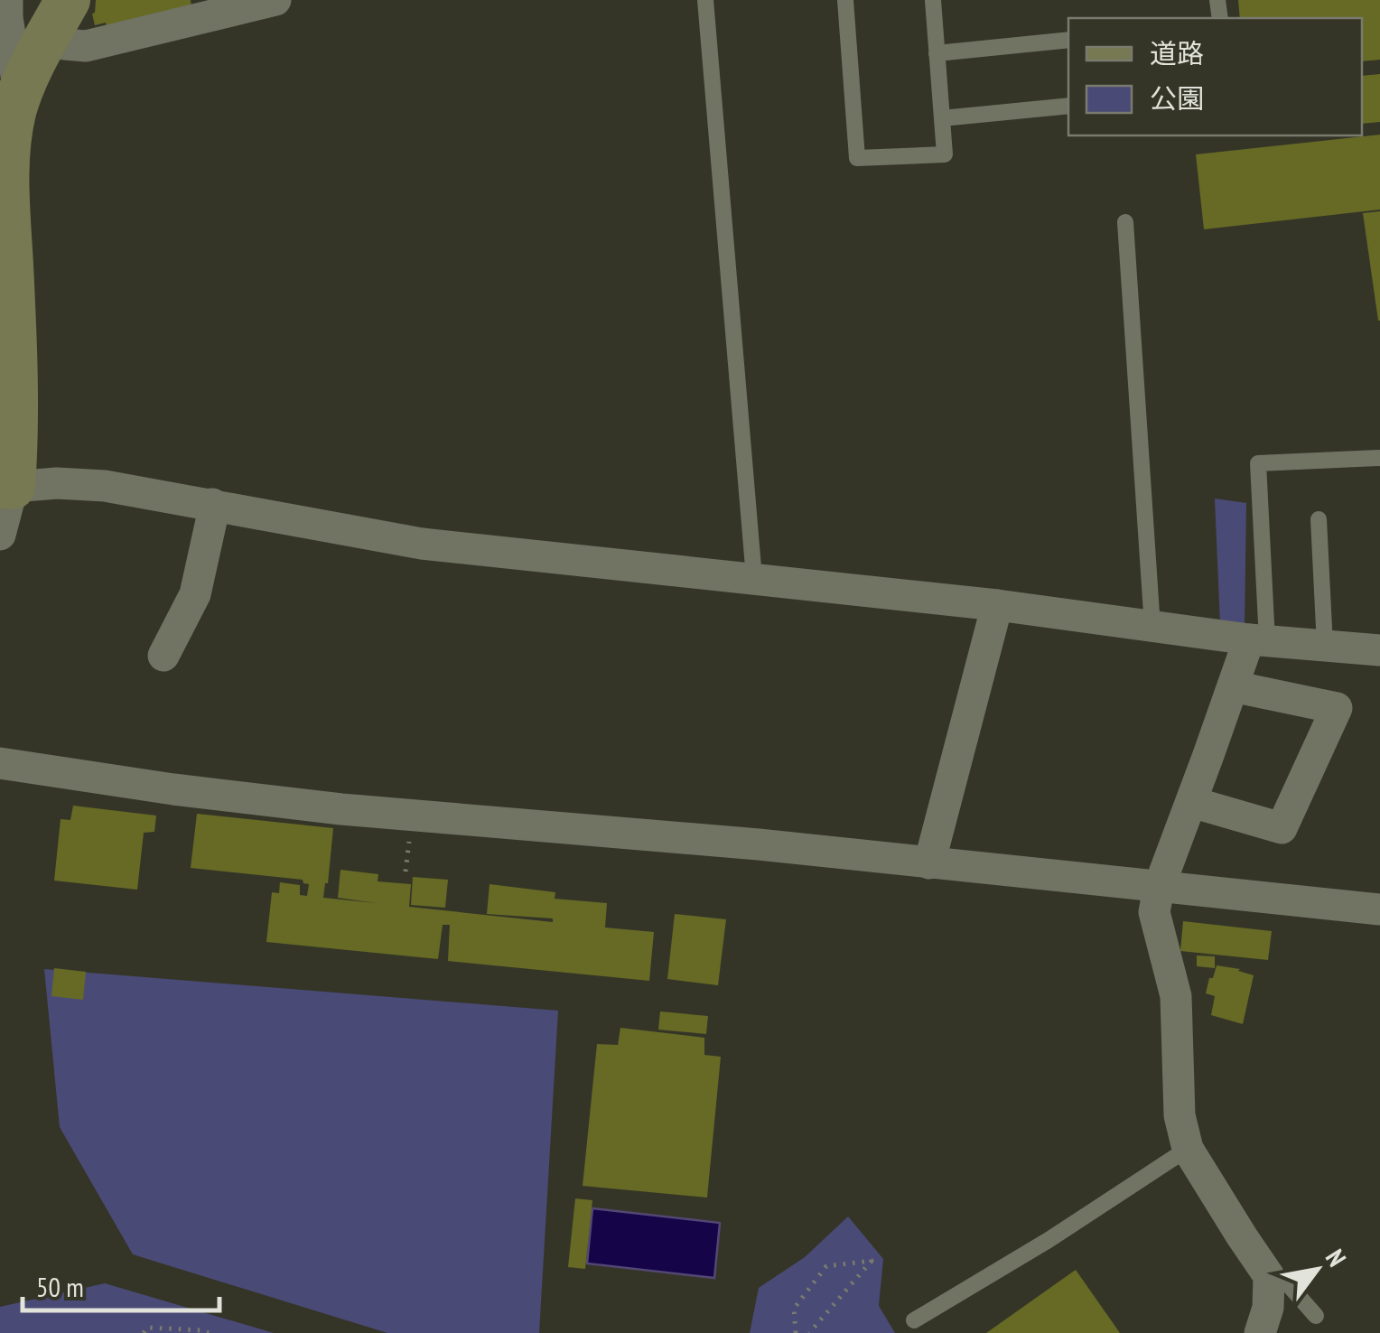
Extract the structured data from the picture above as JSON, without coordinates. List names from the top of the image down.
{
  "legend": ["道路", "公園"],
  "scale_bar": "50 m",
  "north": "top right"
}
